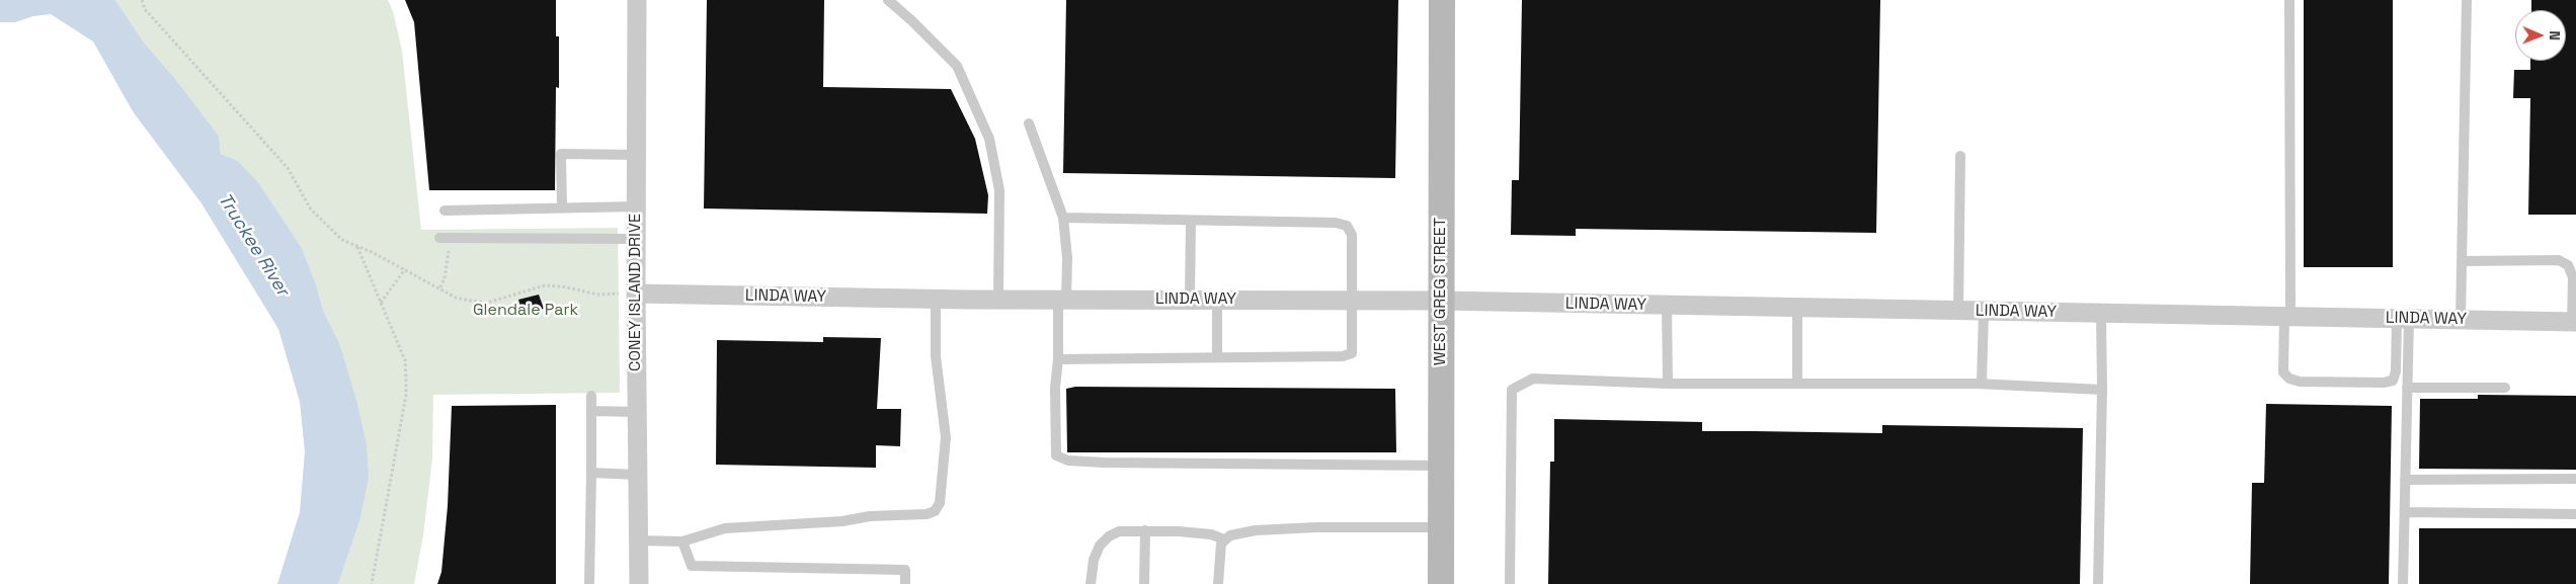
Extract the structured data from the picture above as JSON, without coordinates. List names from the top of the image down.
{
  "streets": {
    "main road": ["WEST GREG STREET"],
    "street": ["CONEY ISLAND DRIVE", "LINDA WAY"]
  },
  "crossings": [
    ["WEST GREG STREET", "LINDA WAY"],
    ["CONEY ISLAND DRIVE", "LINDA WAY"]
  ],
  "water": ["Truckee River"],
  "parks": ["Glendale Park"],
  "north": "right"
}
